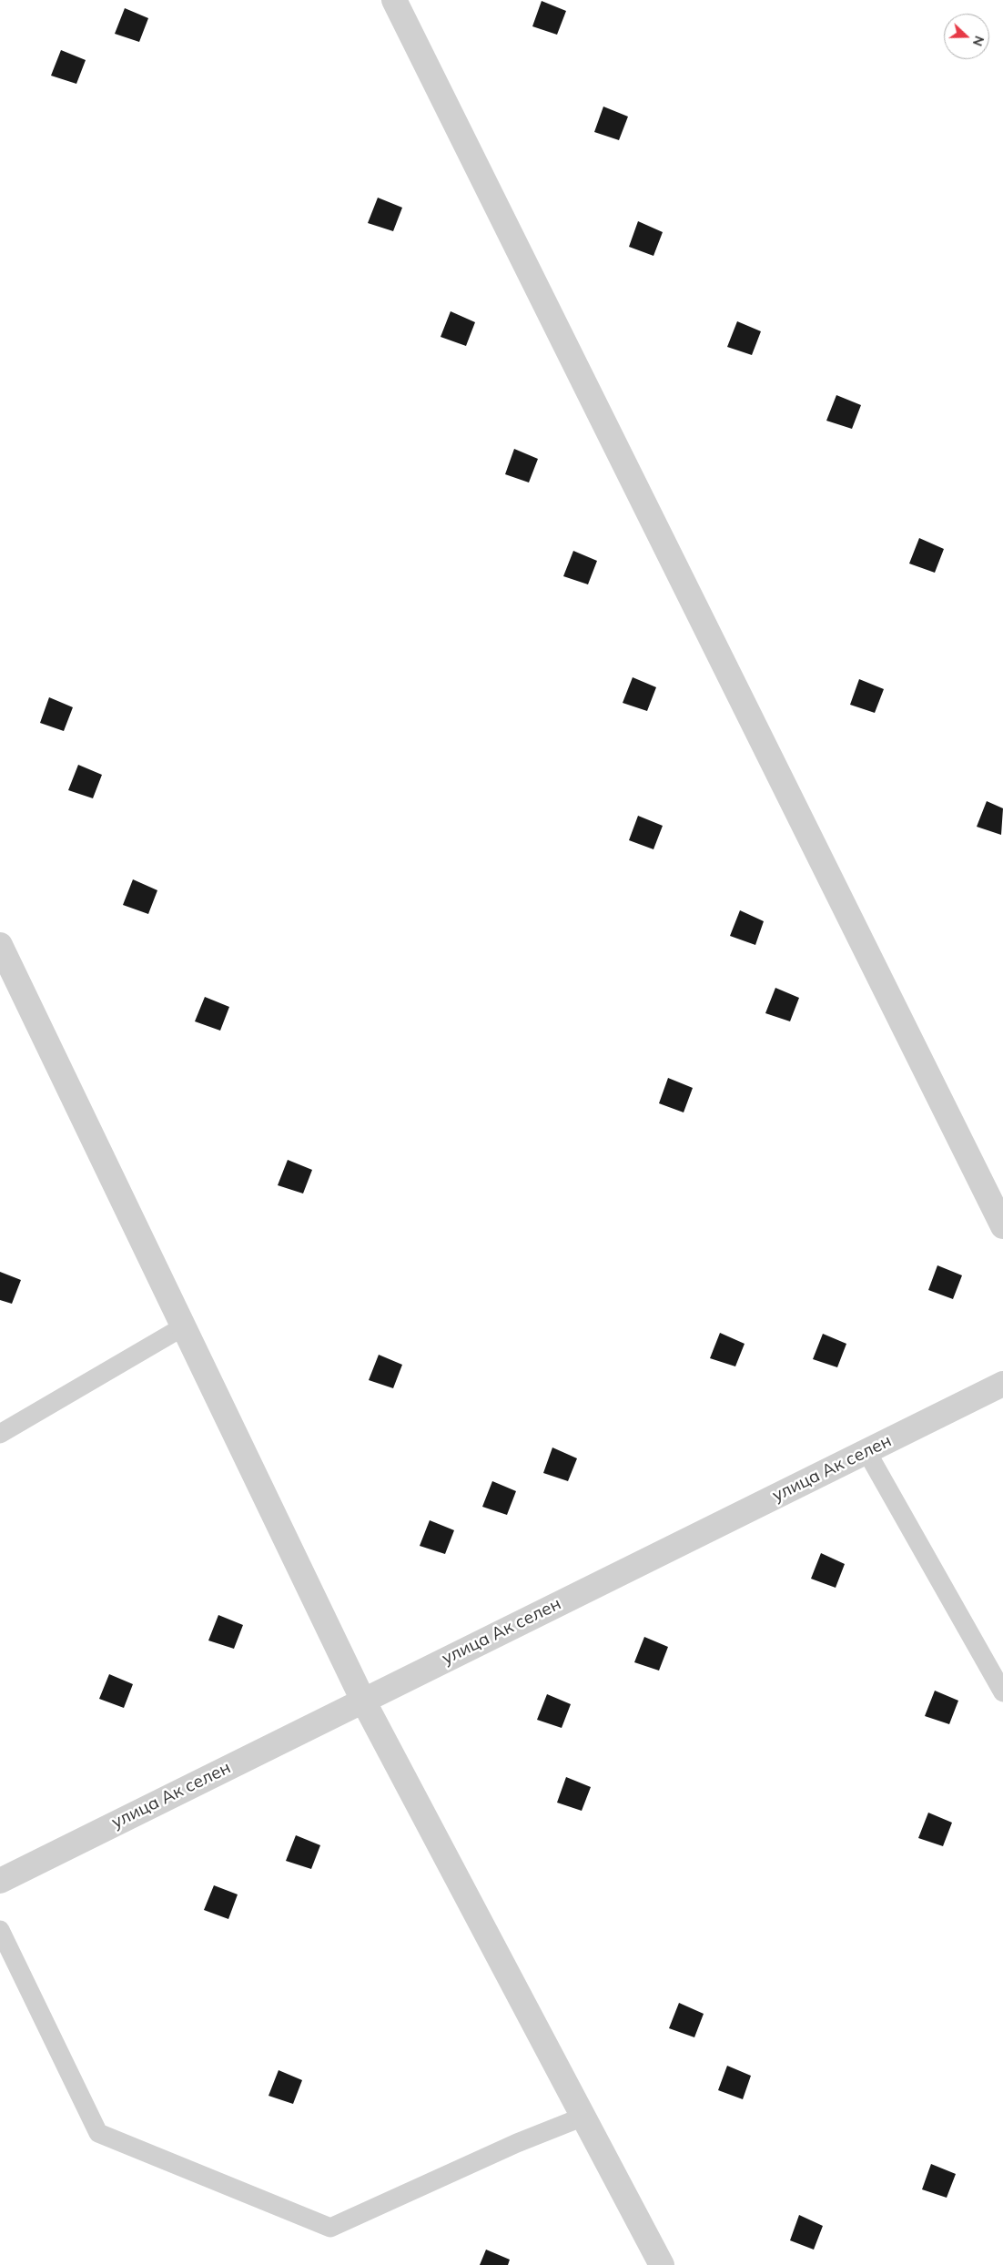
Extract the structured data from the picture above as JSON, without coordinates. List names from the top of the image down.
{
  "streets": {
    "street": ["улица Ак селен"]
  },
  "north": "right"
}
